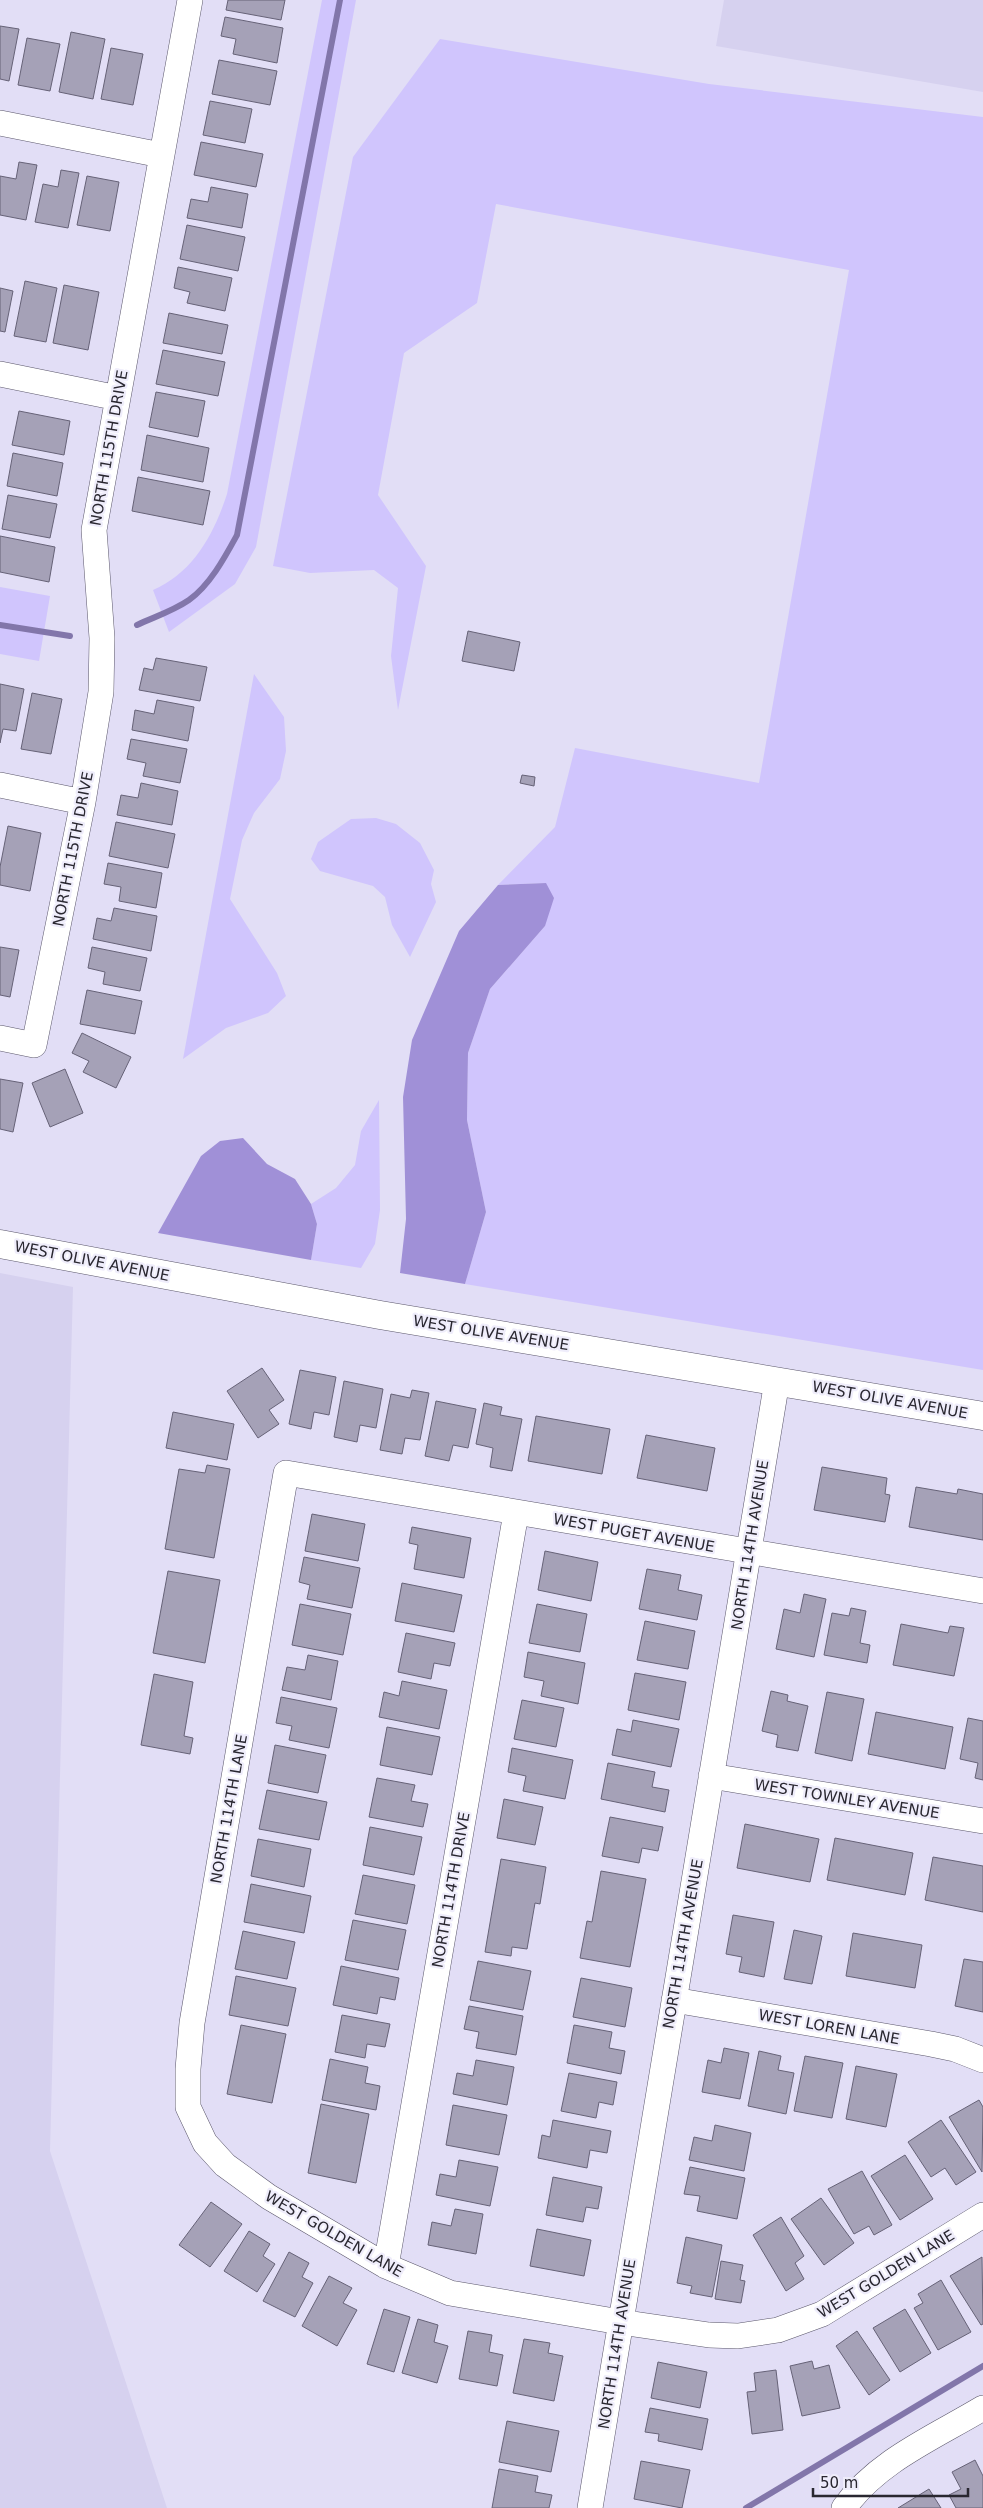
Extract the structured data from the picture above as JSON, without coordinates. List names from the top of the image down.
{
  "streets": {
    "main road": ["WEST OLIVE AVENUE"],
    "street": [
      "NORTH 115TH DRIVE",
      "WEST PUGET AVENUE",
      "NORTH 114TH AVENUE",
      "WEST TOWNLEY AVENUE",
      "NORTH 114TH LANE",
      "NORTH 114TH DRIVE",
      "WEST LOREN LANE",
      "WEST GOLDEN LANE"
    ]
  },
  "crossings": [
    ["WEST OLIVE AVENUE", "NORTH 114TH AVENUE"],
    ["WEST PUGET AVENUE", "NORTH 114TH AVENUE"],
    ["WEST PUGET AVENUE", "NORTH 114TH LANE"],
    ["WEST PUGET AVENUE", "NORTH 114TH DRIVE"],
    ["NORTH 114TH AVENUE", "WEST TOWNLEY AVENUE"],
    ["NORTH 114TH AVENUE", "WEST LOREN LANE"],
    ["NORTH 114TH AVENUE", "WEST GOLDEN LANE"],
    ["NORTH 114TH LANE", "WEST GOLDEN LANE"],
    ["NORTH 114TH DRIVE", "WEST GOLDEN LANE"]
  ],
  "scale_bar": "50 m"
}
